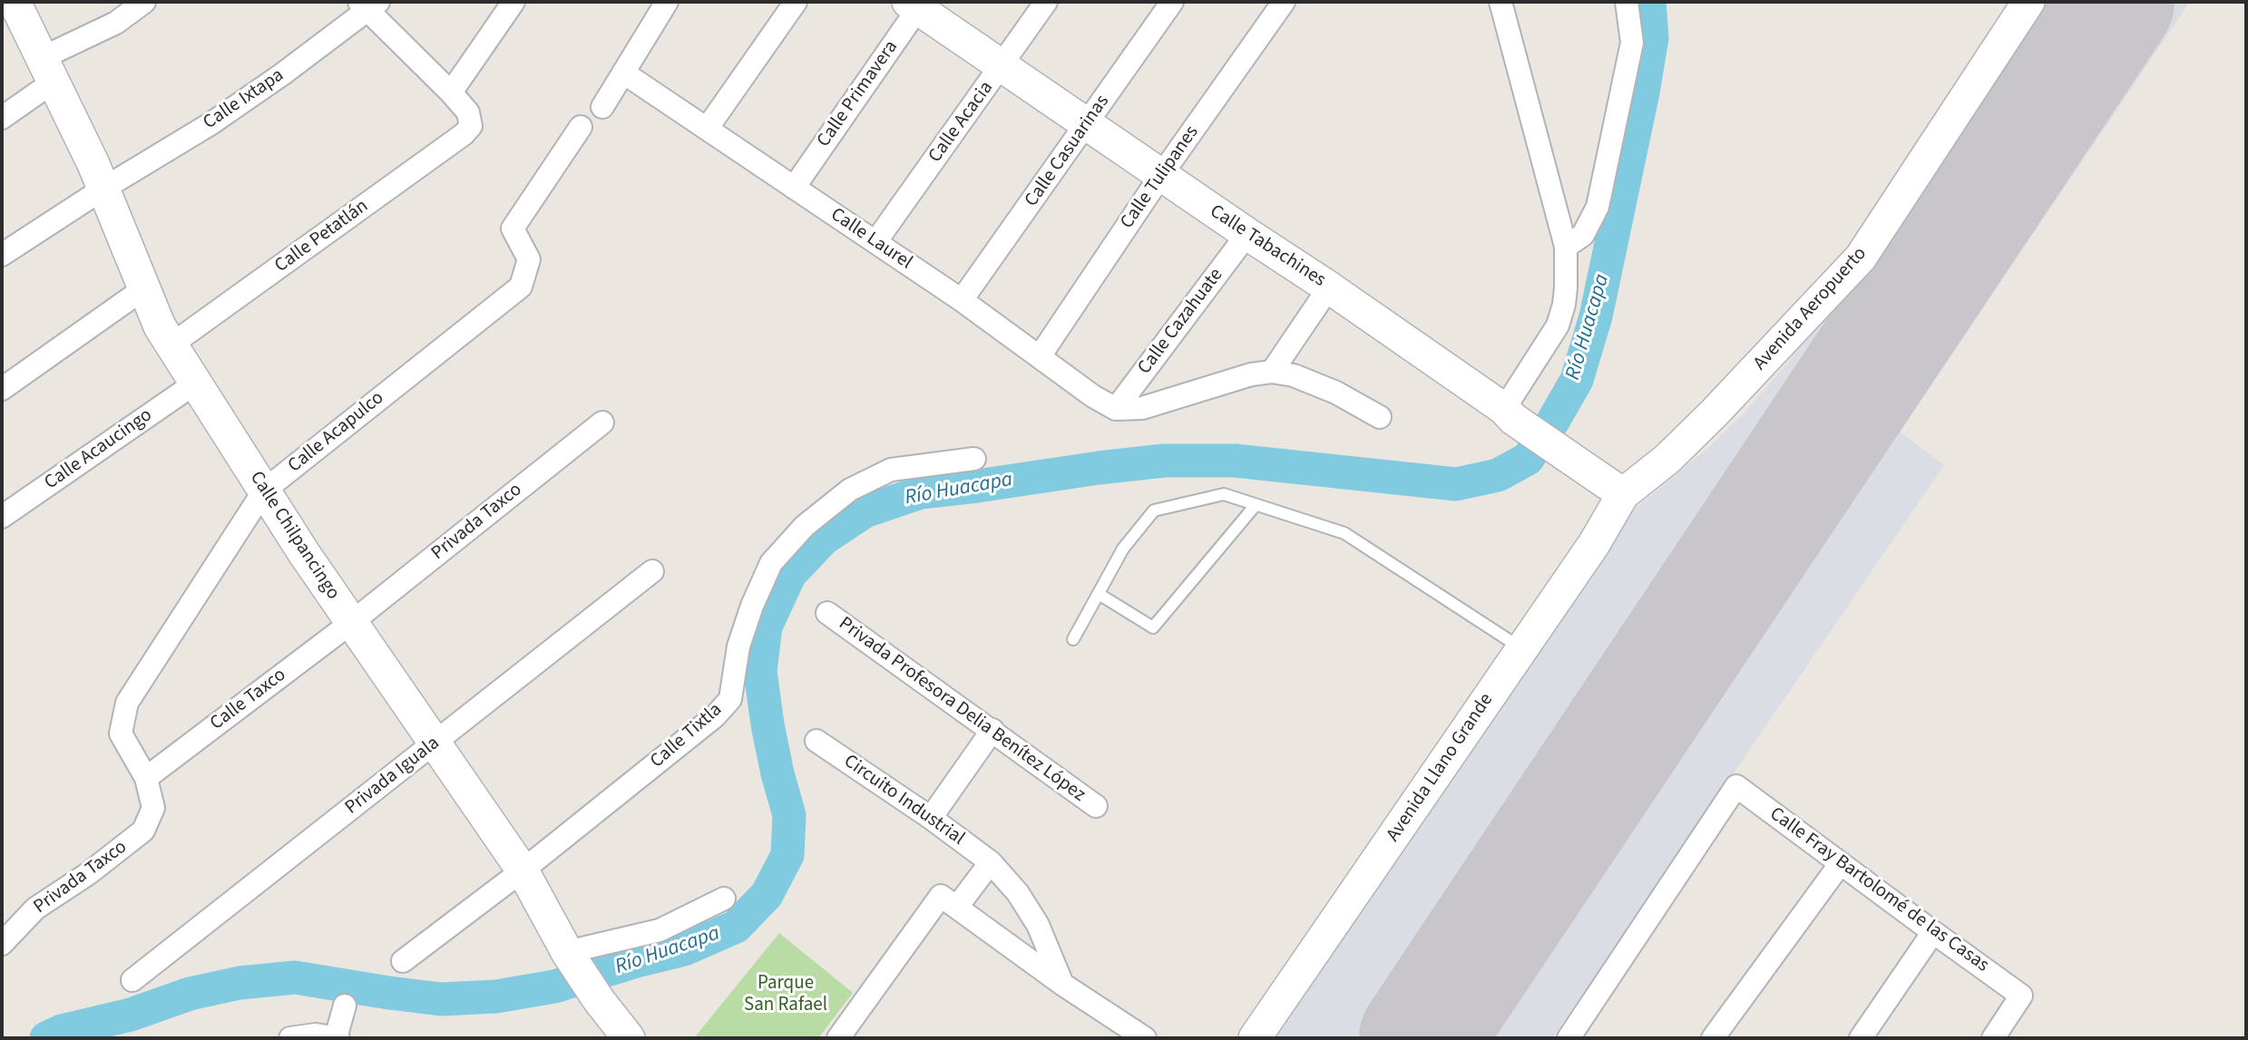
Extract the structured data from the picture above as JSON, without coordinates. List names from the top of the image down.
{
  "streets": {
    "street": [
      "Calle Primavera",
      "Calle Ixtapa",
      "Calle Acacia",
      "Calle Casuarinas",
      "Calle Tulipanes",
      "Calle Petatlán",
      "Calle Laurel",
      "Calle Tabachines",
      "Avenida Aeropuerto",
      "Calle Cazahuate",
      "Calle Acapulco",
      "Calle Acaucingo",
      "Privada Taxco",
      "Calle Chilpancingo",
      "Calle Taxco",
      "Privada Profesora Delia Benítez López",
      "Calle Tixtla",
      "Avenida Llano Grande",
      "Privada Iguala",
      "Circuito Industrial",
      "Calle Fray Bartolomé de las Casas"
    ]
  },
  "crossings": [
    ["Calle Primavera", "Calle Laurel"],
    ["Calle Primavera", "Calle Tabachines"],
    ["Calle Ixtapa", "Calle Chilpancingo"],
    ["Calle Acacia", "Calle Laurel"],
    ["Calle Acacia", "Calle Tabachines"],
    ["Calle Casuarinas", "Calle Laurel"],
    ["Calle Casuarinas", "Calle Tabachines"],
    ["Calle Tulipanes", "Calle Laurel"],
    ["Calle Tulipanes", "Calle Tabachines"],
    ["Calle Petatlán", "Calle Chilpancingo"],
    ["Calle Laurel", "Calle Cazahuate"],
    ["Calle Tabachines", "Avenida Aeropuerto"],
    ["Calle Tabachines", "Calle Cazahuate"],
    ["Calle Tabachines", "Avenida Llano Grande"],
    ["Avenida Aeropuerto", "Avenida Llano Grande"],
    ["Calle Acapulco", "Privada Taxco"],
    ["Calle Acapulco", "Calle Chilpancingo"],
    ["Calle Acapulco", "Calle Taxco"],
    ["Calle Acaucingo", "Calle Chilpancingo"],
    ["Privada Taxco", "Calle Chilpancingo"],
    ["Privada Taxco", "Calle Taxco"],
    ["Calle Chilpancingo", "Calle Taxco"],
    ["Calle Chilpancingo", "Calle Tixtla"],
    ["Calle Chilpancingo", "Privada Iguala"]
  ],
  "water": ["Río Huacapa"],
  "parks": ["Parque San Rafael"]
}
